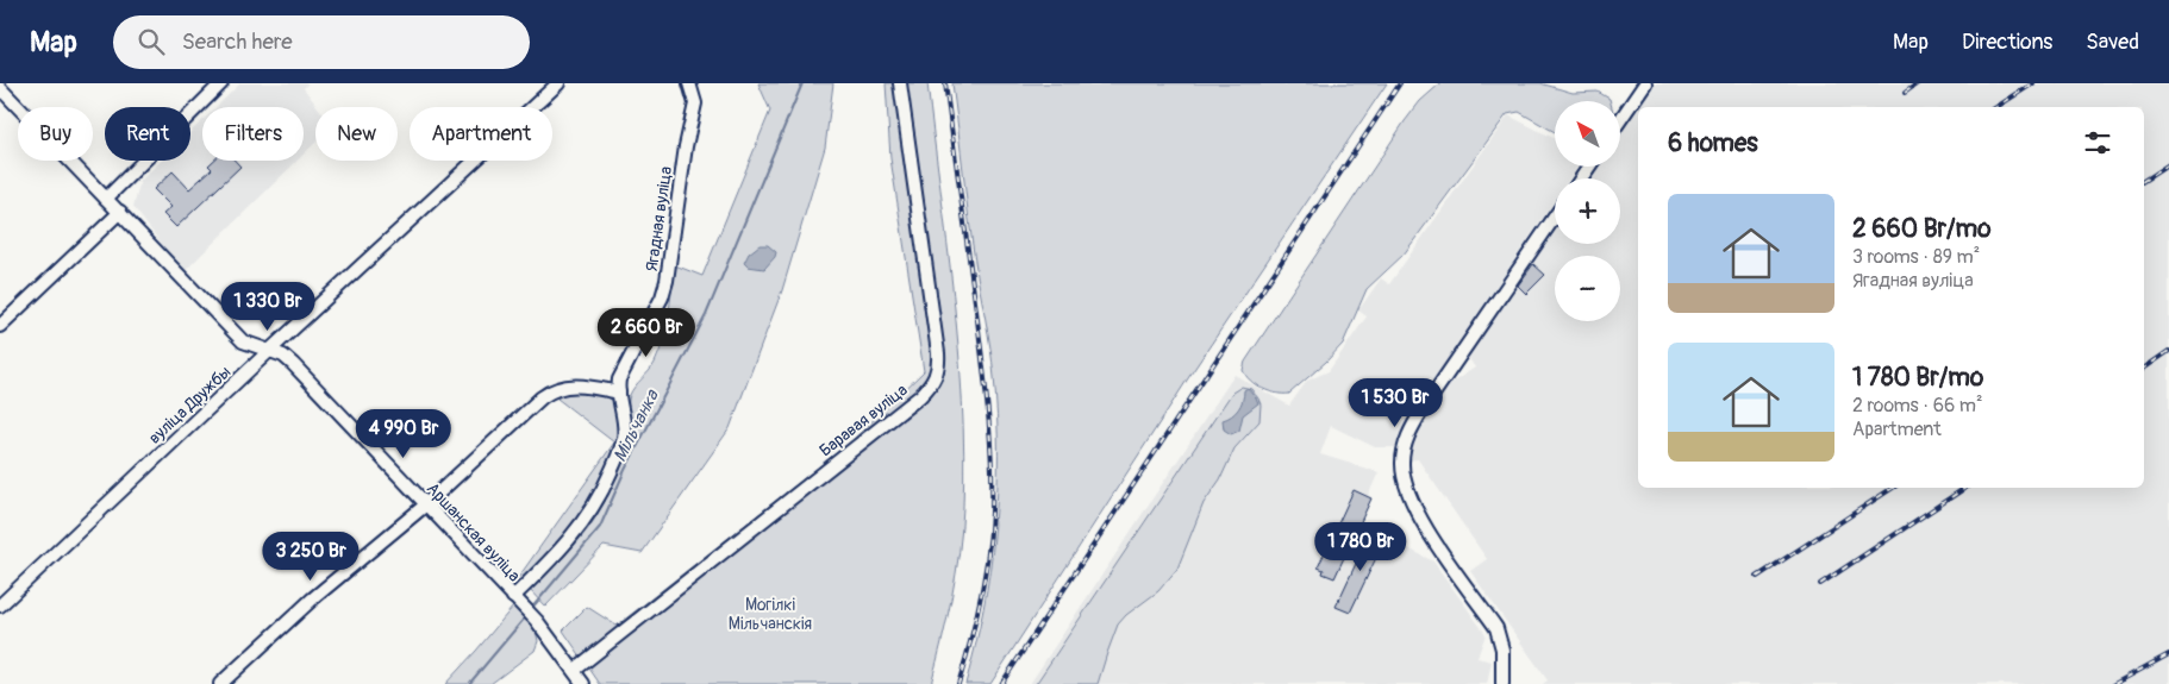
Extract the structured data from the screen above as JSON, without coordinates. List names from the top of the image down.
{
  "streets": {
    "street": [
      "Ягадная вуліца",
      "вуліца Дружбы",
      "Баравая вуліца",
      "Аршанская вуліца"
    ]
  },
  "crossings": [
    ["Ягадная вуліца", "Аршанская вуліца"],
    ["вуліца Дружбы", "Аршанская вуліца"],
    ["Баравая вуліца", "Аршанская вуліца"]
  ],
  "water": ["Мільчанка"],
  "parks": ["Могілкі Мільчанскія"],
  "north": "top left",
  "page": {
    "header": "Map",
    "search": "Search here",
    "nav": ["Map", "Directions", "Saved"],
    "map_buttons": ["+", "−"],
    "chip": [
      "Buy",
      "Rent",
      "Filters",
      "New",
      "Apartment"
    ],
    "heading": "6 homes",
    "list": [
      {
        "name": "2 660 Br/mo",
        "note": "3 rooms · 89 m² · Ягадная вуліца"
      },
      {
        "name": "1 780 Br/mo",
        "note": "2 rooms · 66 m² · Apartment"
      }
    ],
    "price": [
      "1 330 Br",
      "2 660 Br",
      "1 530 Br",
      "4 990 Br",
      "1 780 Br",
      "3 250 Br"
    ]
  }
}
